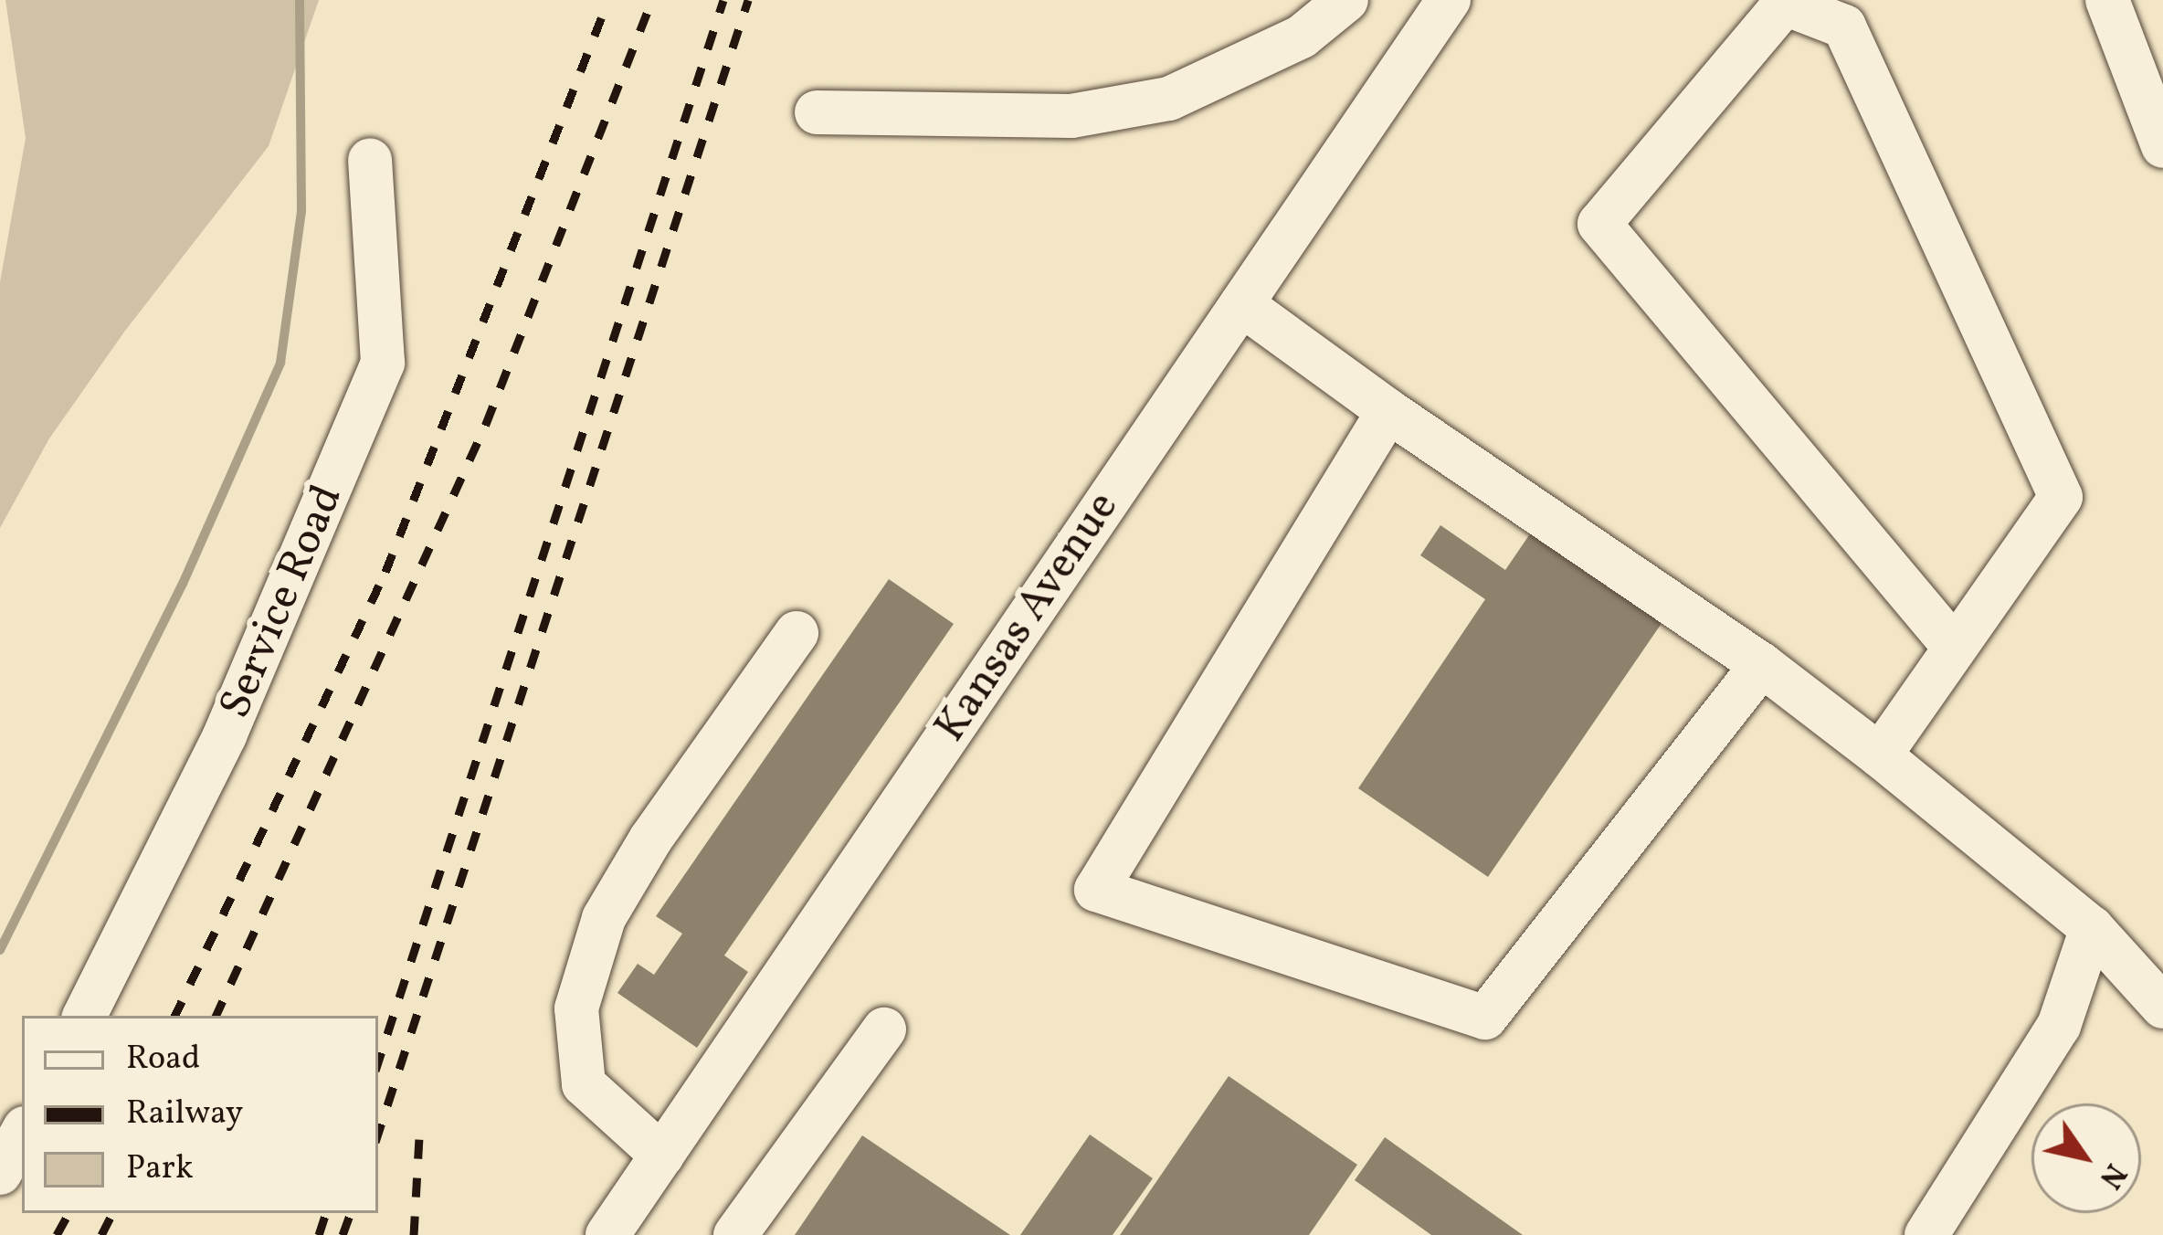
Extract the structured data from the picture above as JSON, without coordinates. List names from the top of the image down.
{
  "streets": {
    "street": ["Service Road", "Kansas Avenue"]
  },
  "legend": ["Road", "Railway", "Park"],
  "north": "bottom right"
}
